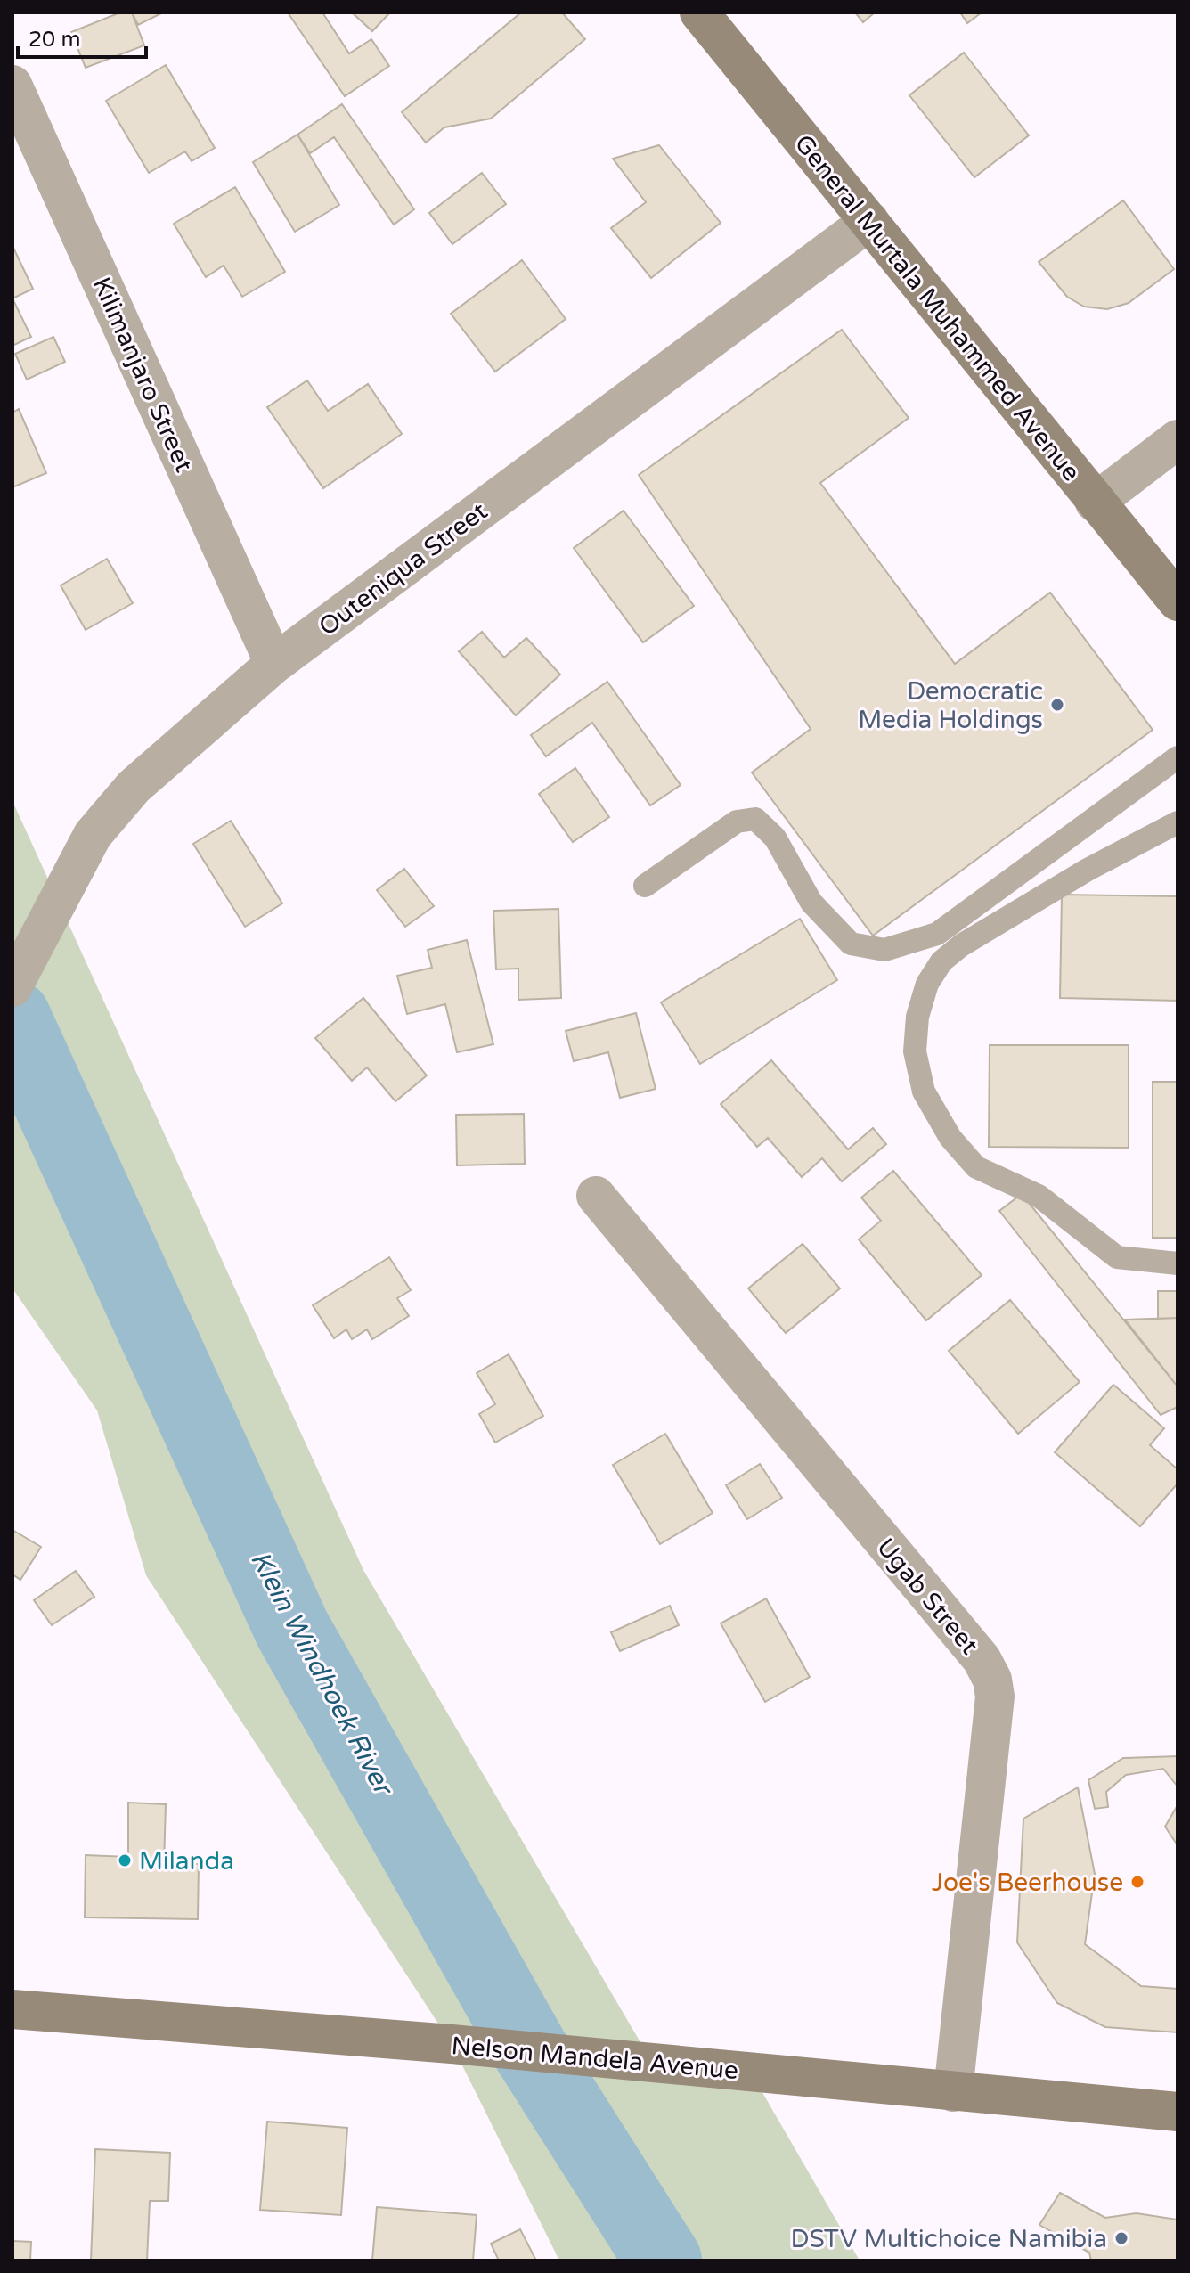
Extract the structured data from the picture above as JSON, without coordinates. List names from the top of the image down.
{
  "streets": {
    "main road": ["General Murtala Muhammed Avenue", "Nelson Mandela Avenue"],
    "street": ["Kilimanjaro Street", "Outeniqua Street", "Ugab Street"]
  },
  "crossings": [
    ["General Murtala Muhammed Avenue", "Outeniqua Street"],
    ["Kilimanjaro Street", "Outeniqua Street"],
    ["Ugab Street", "Nelson Mandela Avenue"]
  ],
  "water": ["Klein Windhoek River"],
  "places": [
    "Democratic Media Holdings",
    "Milanda",
    "Joe's Beerhouse",
    "DSTV Multichoice Namibia"
  ],
  "scale_bar": "20 m"
}
